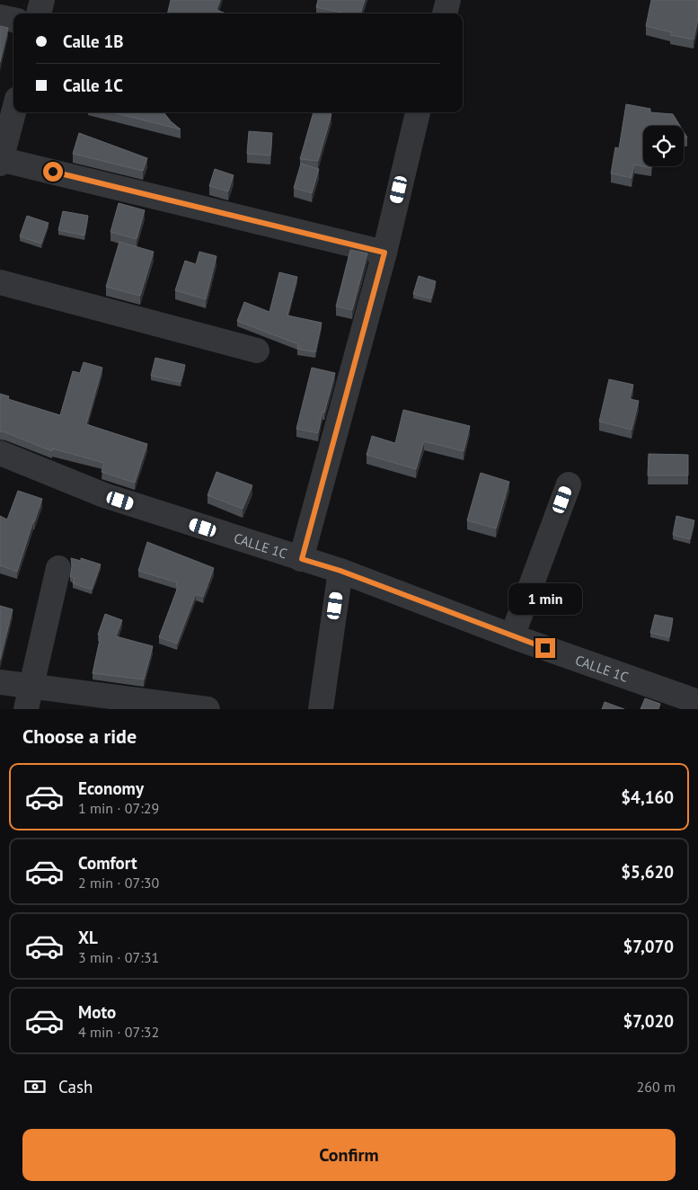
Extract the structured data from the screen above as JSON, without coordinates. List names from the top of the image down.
{
  "streets": {
    "street": ["CALLE 1C"]
  },
  "page": {
    "banner": ["Calle 1B", "Calle 1C"],
    "bubble": "1 min",
    "heading": "Choose a ride",
    "list": [
      {
        "name": "Economy",
        "note": "1 min · 07:29",
        "value": "$4,160"
      },
      {
        "name": "Comfort",
        "note": "2 min · 07:30",
        "value": "$5,620"
      },
      {
        "name": "XL",
        "note": "3 min · 07:31",
        "value": "$7,070"
      },
      {
        "name": "Moto",
        "note": "4 min · 07:32",
        "value": "$7,020"
      }
    ],
    "pay": ["Cash", "260 m"],
    "buttons": "Confirm"
  }
}
